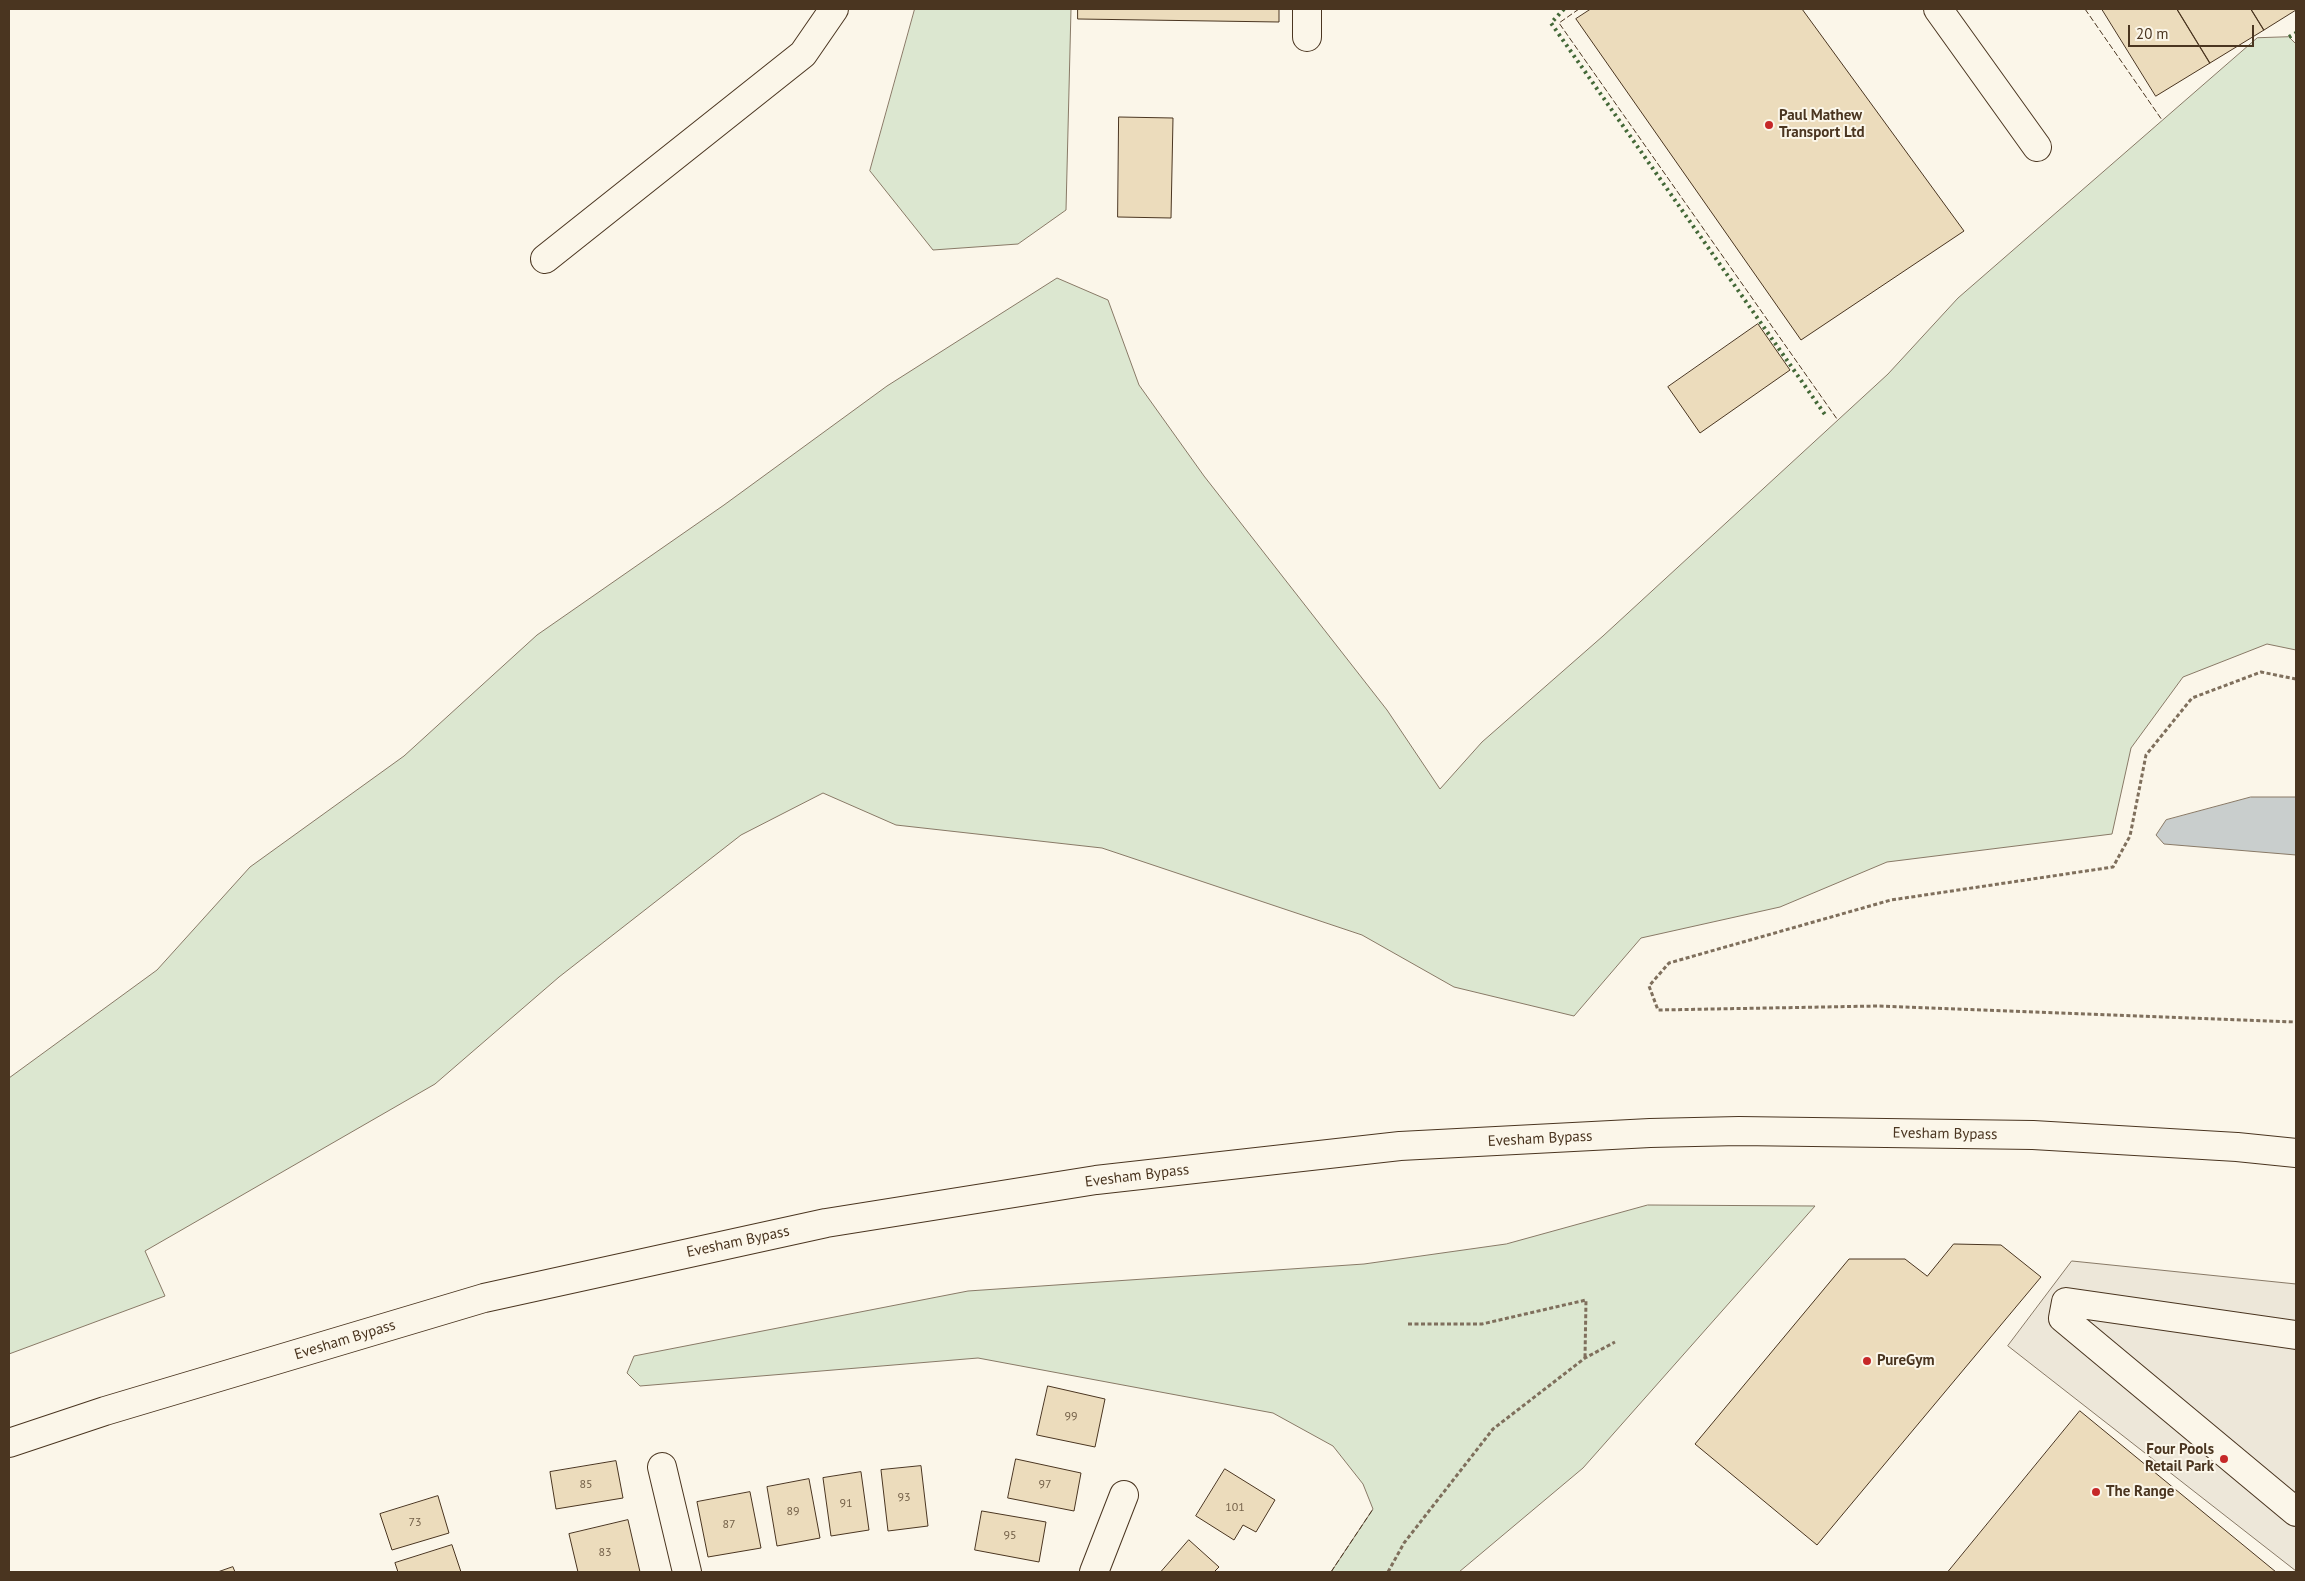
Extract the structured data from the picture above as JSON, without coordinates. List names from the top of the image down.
{
  "streets": {
    "main road": ["Evesham Bypass"]
  },
  "places": [
    "Paul Mathew Transport Ltd",
    "PureGym",
    "Four Pools Retail Park",
    "The Range"
  ],
  "house_numbers": [
    "99",
    "85",
    "97",
    "93",
    "91",
    "101",
    "89",
    "73",
    "87",
    "95",
    "83"
  ],
  "scale_bar": "20 m"
}
